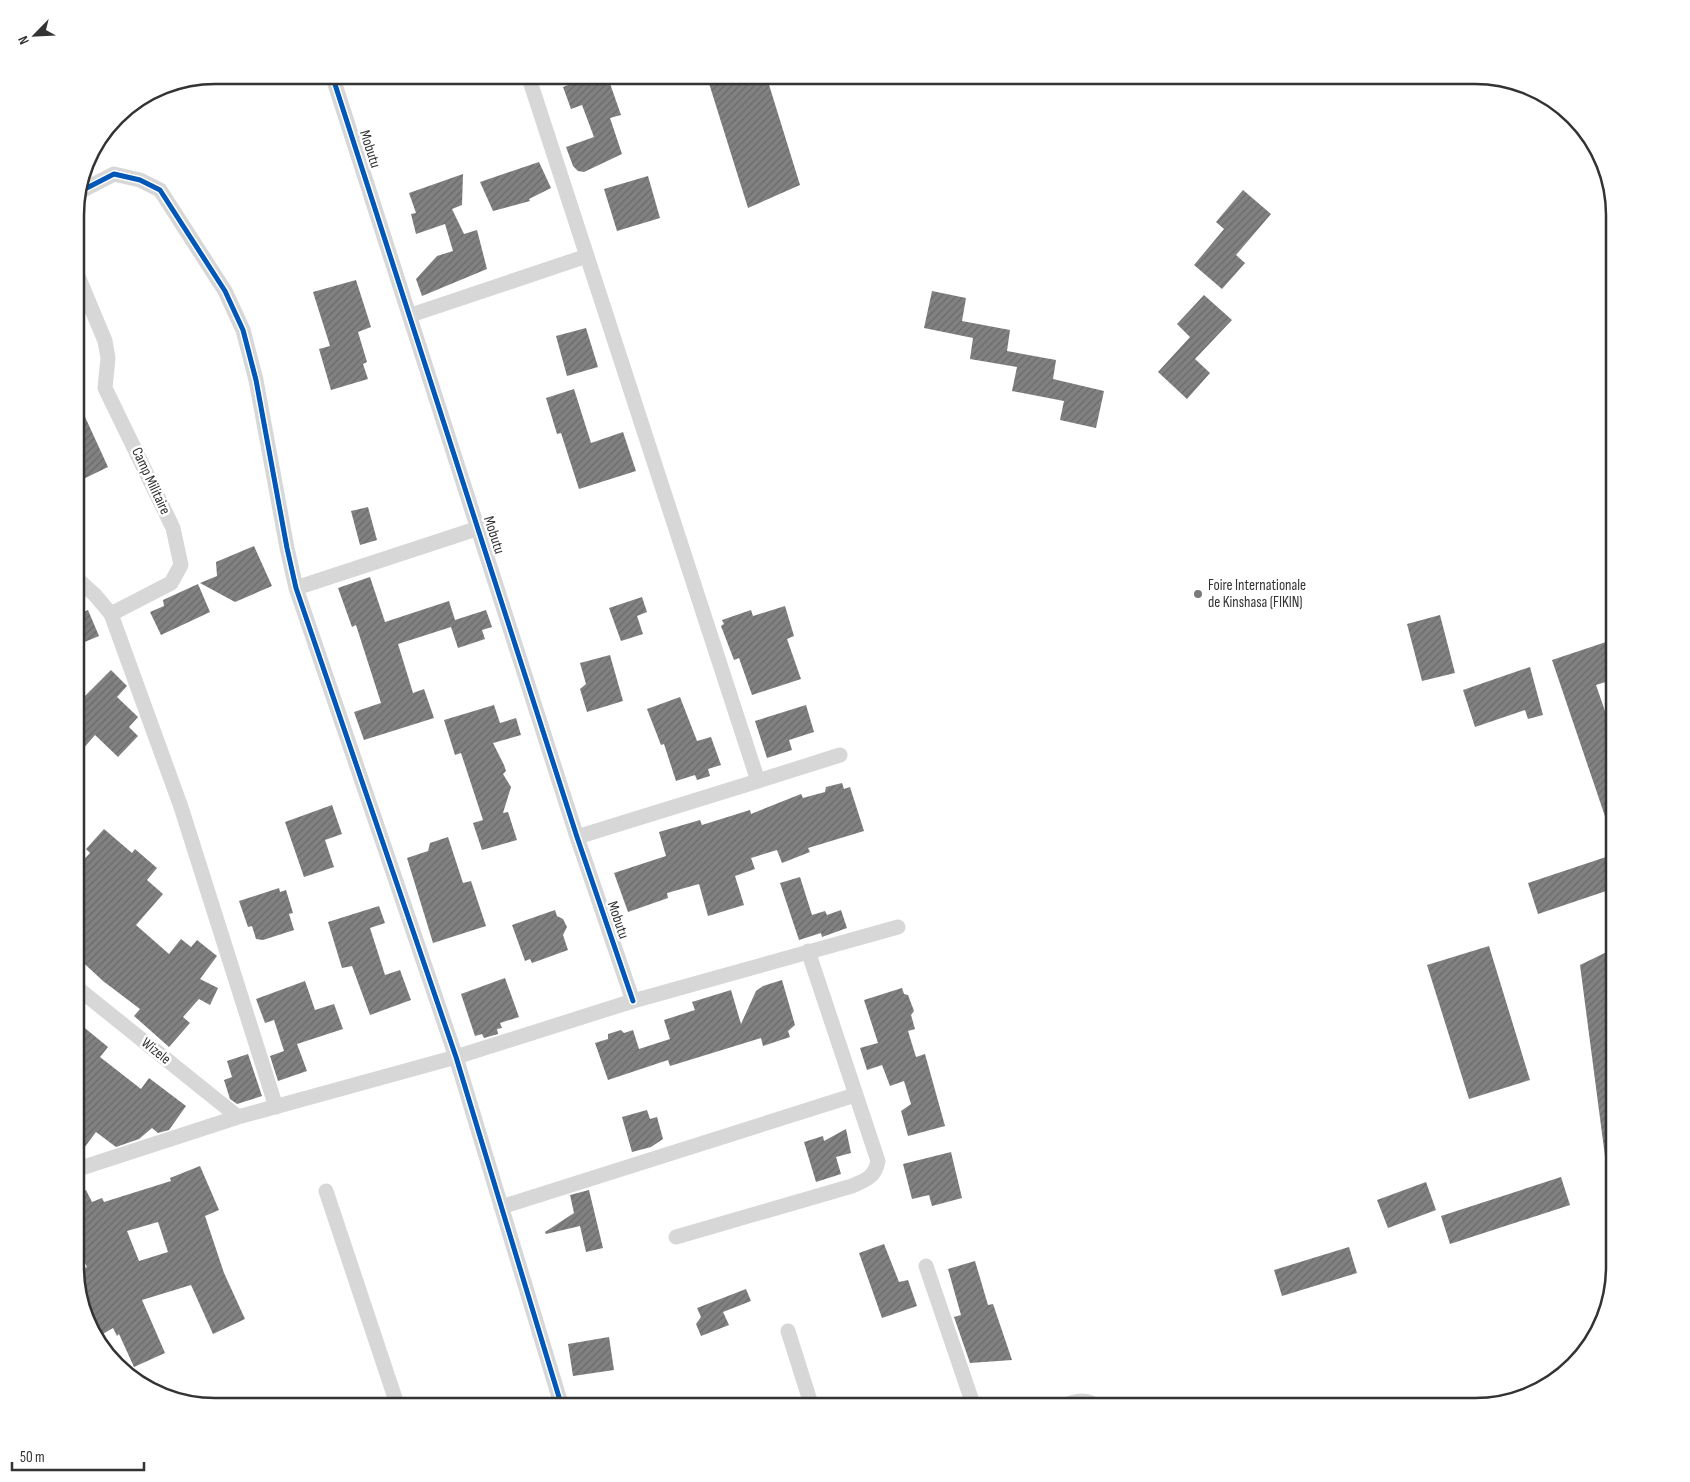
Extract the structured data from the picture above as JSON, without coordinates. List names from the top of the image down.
{
  "streets": {
    "street": ["Mobutu", "Camp Militaire", "Wizele"]
  },
  "places": ["Foire Internationale de Kinshasa (FIKIN)"],
  "scale_bar": "50 m",
  "north": "bottom left"
}
